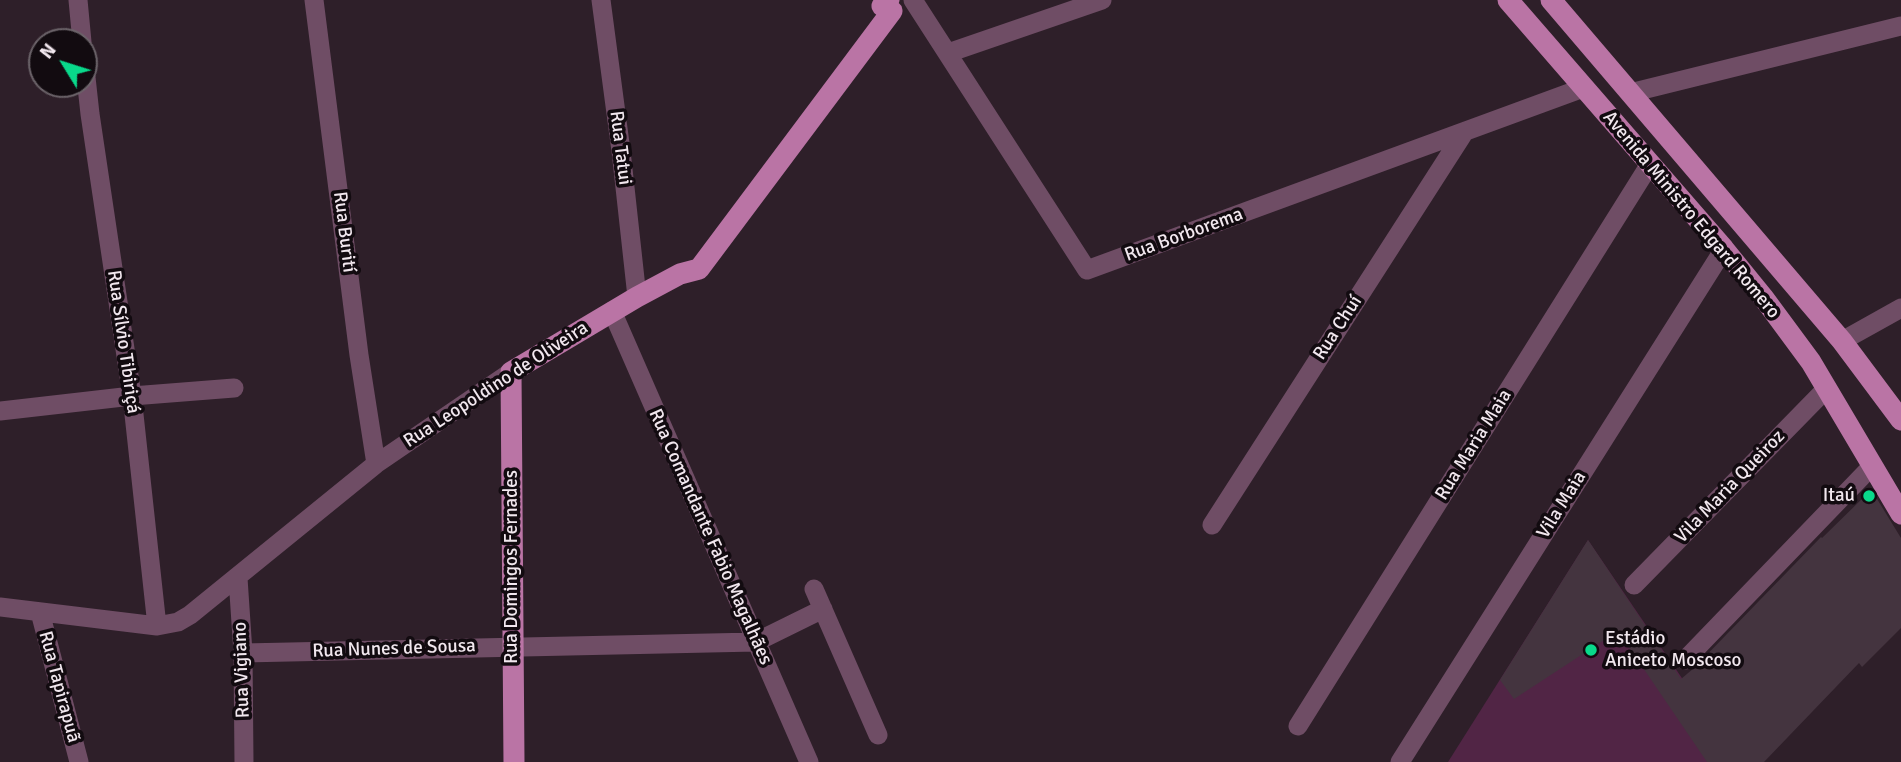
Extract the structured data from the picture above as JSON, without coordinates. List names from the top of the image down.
{
  "streets": {
    "main road": ["Avenida Ministro Edgard Romero", "Rua Leopoldino de Oliveira", "Rua Domingos Fernades"],
    "street": [
      "Rua Tatui",
      "Rua Burití",
      "Rua Borborema",
      "Rua Chuí",
      "Rua Sílvio Tibiriçá",
      "Rua Maria Maia",
      "Vila Maria Queiroz",
      "Vila Maia",
      "Rua Comandante Fabio Magalhães",
      "Rua Nunes de Sousa",
      "Rua Vigiano",
      "Rua Tapirapuã"
    ]
  },
  "crossings": [
    ["Rua Tatui", "Rua Leopoldino de Oliveira"],
    ["Avenida Ministro Edgard Romero", "Rua Borborema"],
    ["Avenida Ministro Edgard Romero", "Rua Maria Maia"],
    ["Avenida Ministro Edgard Romero", "Vila Maria Queiroz"],
    ["Avenida Ministro Edgard Romero", "Vila Maia"],
    ["Rua Burití", "Rua Leopoldino de Oliveira"],
    ["Rua Borborema", "Rua Chuí"],
    ["Rua Sílvio Tibiriçá", "Rua Leopoldino de Oliveira"],
    ["Rua Leopoldino de Oliveira", "Rua Comandante Fabio Magalhães"],
    ["Rua Leopoldino de Oliveira", "Rua Domingos Fernades"],
    ["Rua Leopoldino de Oliveira", "Rua Vigiano"],
    ["Rua Leopoldino de Oliveira", "Rua Tapirapuã"],
    ["Rua Comandante Fabio Magalhães", "Rua Nunes de Sousa"],
    ["Rua Domingos Fernades", "Rua Nunes de Sousa"],
    ["Rua Nunes de Sousa", "Rua Vigiano"]
  ],
  "places": ["Itaú", "Estádio Aniceto Moscoso"],
  "north": "top left"
}
